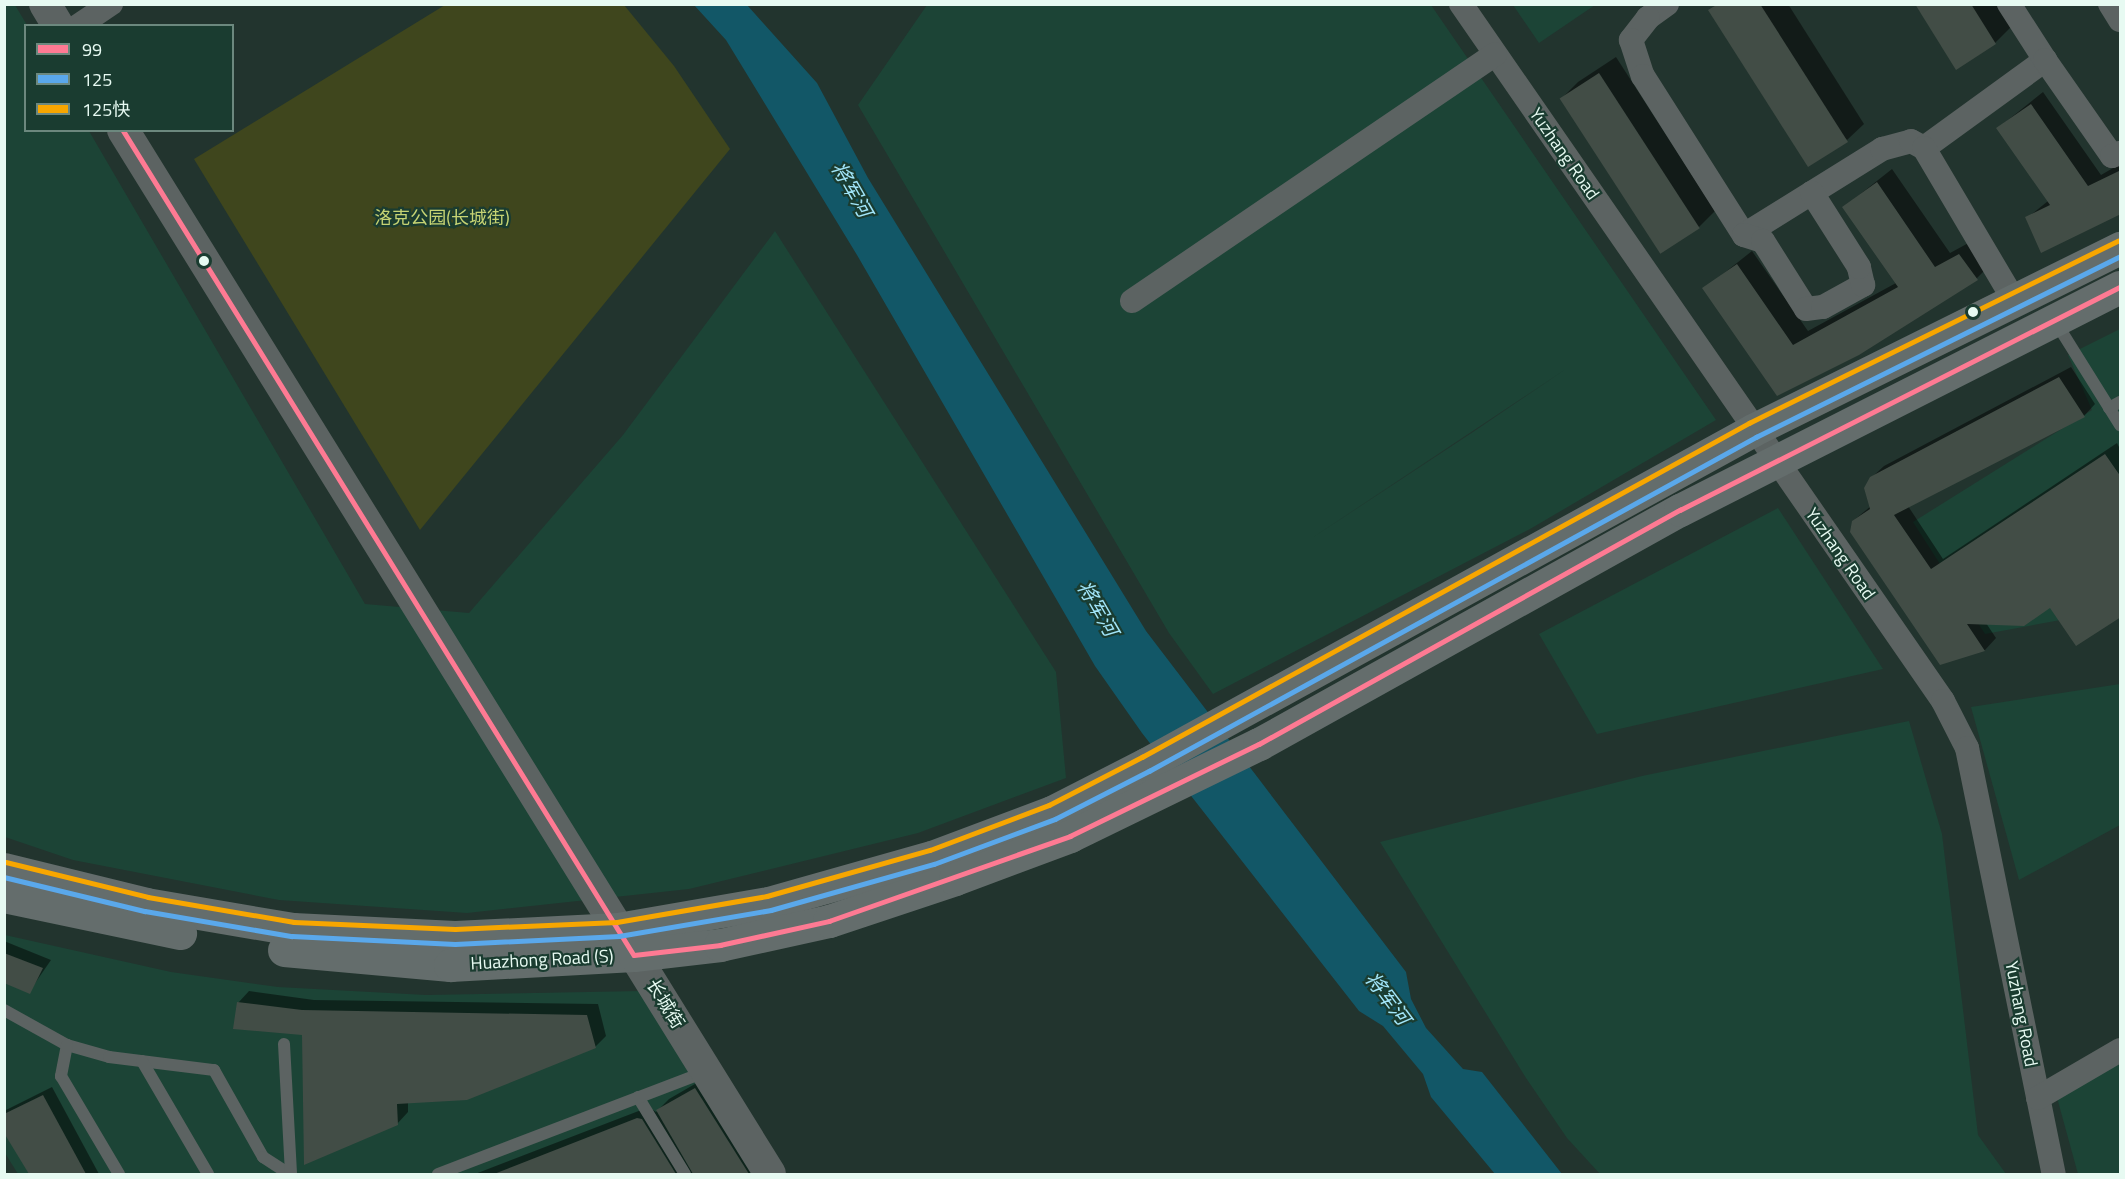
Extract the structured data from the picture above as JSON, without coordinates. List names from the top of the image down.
{
  "streets": {
    "main road": ["Huazhong Road (S)"],
    "street": ["Yuzhang Road", "长城街"]
  },
  "crossings": [
    ["Yuzhang Road", "Huazhong Road (S)"],
    ["Huazhong Road (S)", "长城街"]
  ],
  "water": ["将军河"],
  "parks": ["洛克公园(长城街)"],
  "lines": ["transit line 99", "transit line 125快", "transit line 125"],
  "legend": ["99", "125", "125快"]
}
